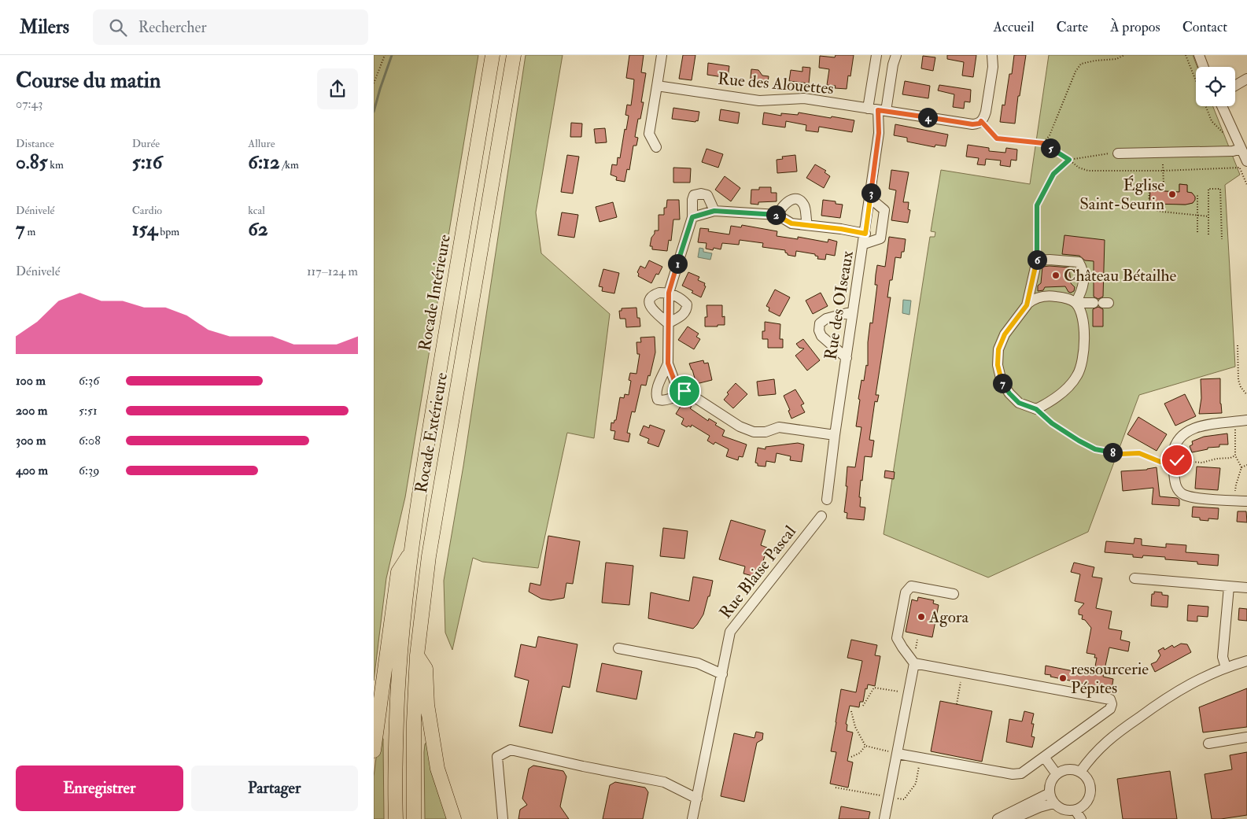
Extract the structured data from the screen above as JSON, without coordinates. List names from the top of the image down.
{
  "streets": {
    "highway": ["Rocade Intérieure", "Rocade Extérieure"],
    "street": ["Rue des Alouettes", "Rue des OIseaux", "Rue Blaise Pascal"]
  },
  "crossings": [
    ["Rue des Alouettes", "Rue des OIseaux"]
  ],
  "places": [
    "Église Saint-Seurin",
    "Château Bétailhe",
    "Agora",
    "ressourcerie Pépites"
  ],
  "page": {
    "header": "Milers",
    "search": "Rechercher",
    "nav": [
      "Accueil",
      "Carte",
      "À propos",
      "Contact"
    ],
    "heading": ["Course du matin", "07:43"],
    "pins": [
      "4",
      "5",
      "3",
      "2",
      "6",
      "1",
      "7",
      "8"
    ],
    "stats": [
      ["Distance", "0.85 km"],
      ["Durée", "5:16"],
      ["Allure", "6:12 /km"],
      ["Dénivelé", "7 m"],
      ["Cardio", "154 bpm"],
      ["kcal", "62"]
    ],
    "chart": ["Dénivelé", "117–124 m"],
    "list": [
      {
        "name": "100 m",
        "note": "6:36"
      },
      {
        "name": "200 m",
        "note": "5:51"
      },
      {
        "name": "300 m",
        "note": "6:08"
      },
      {
        "name": "400 m",
        "note": "6:39"
      }
    ],
    "buttons": ["Enregistrer", "Partager"]
  }
}
